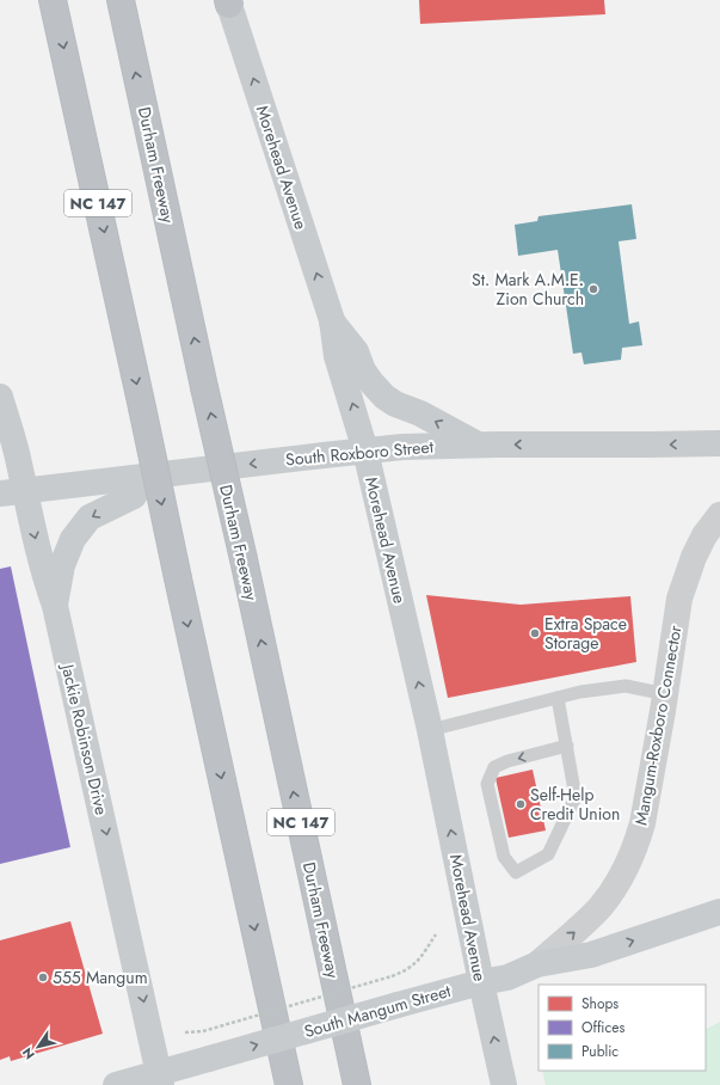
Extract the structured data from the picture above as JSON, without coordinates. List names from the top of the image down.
{
  "streets": {
    "highway": ["Durham Freeway", "NC 147"],
    "main road": [
      "Morehead Avenue",
      "South Roxboro Street",
      "Mangum-Roxboro Connector",
      "Jackie Robinson Drive",
      "South Mangum Street"
    ]
  },
  "crossings": [
    ["Morehead Avenue", "South Roxboro Street"],
    ["Morehead Avenue", "South Mangum Street"],
    ["South Roxboro Street", "Jackie Robinson Drive"],
    ["Mangum-Roxboro Connector", "South Mangum Street"],
    ["Jackie Robinson Drive", "South Mangum Street"]
  ],
  "one_way": [
    "Morehead Avenue",
    "South Roxboro Street",
    "Mangum-Roxboro Connector",
    "Jackie Robinson Drive",
    "South Mangum Street"
  ],
  "places": [
    "St. Mark A.M.E. Zion Church",
    "Extra Space Storage",
    "Self-Help Credit Union",
    "555 Mangum"
  ],
  "legend": ["Shops", "Offices", "Public"],
  "north": "bottom left"
}
